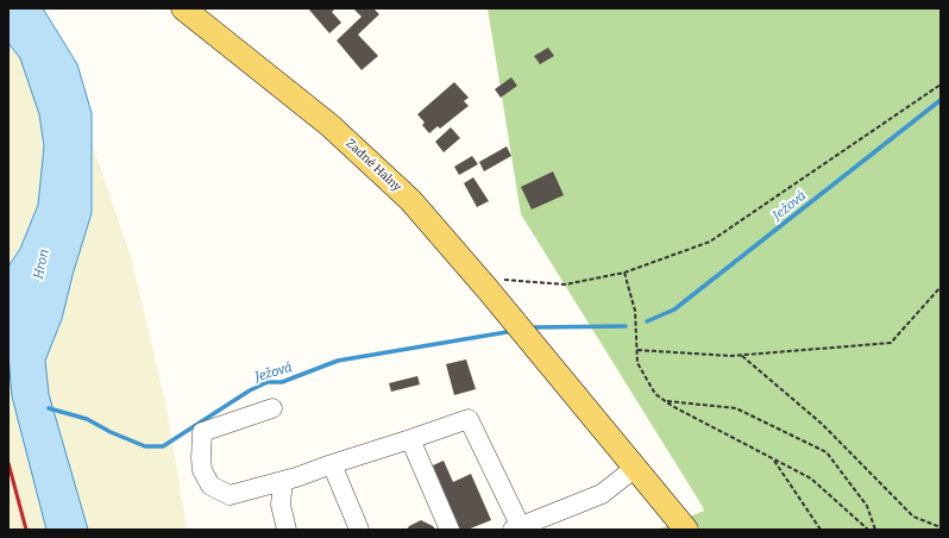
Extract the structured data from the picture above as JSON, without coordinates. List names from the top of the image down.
{
  "streets": {
    "main road": ["Zadné Halny"]
  },
  "water": ["Ježová", "Hron"]
}
